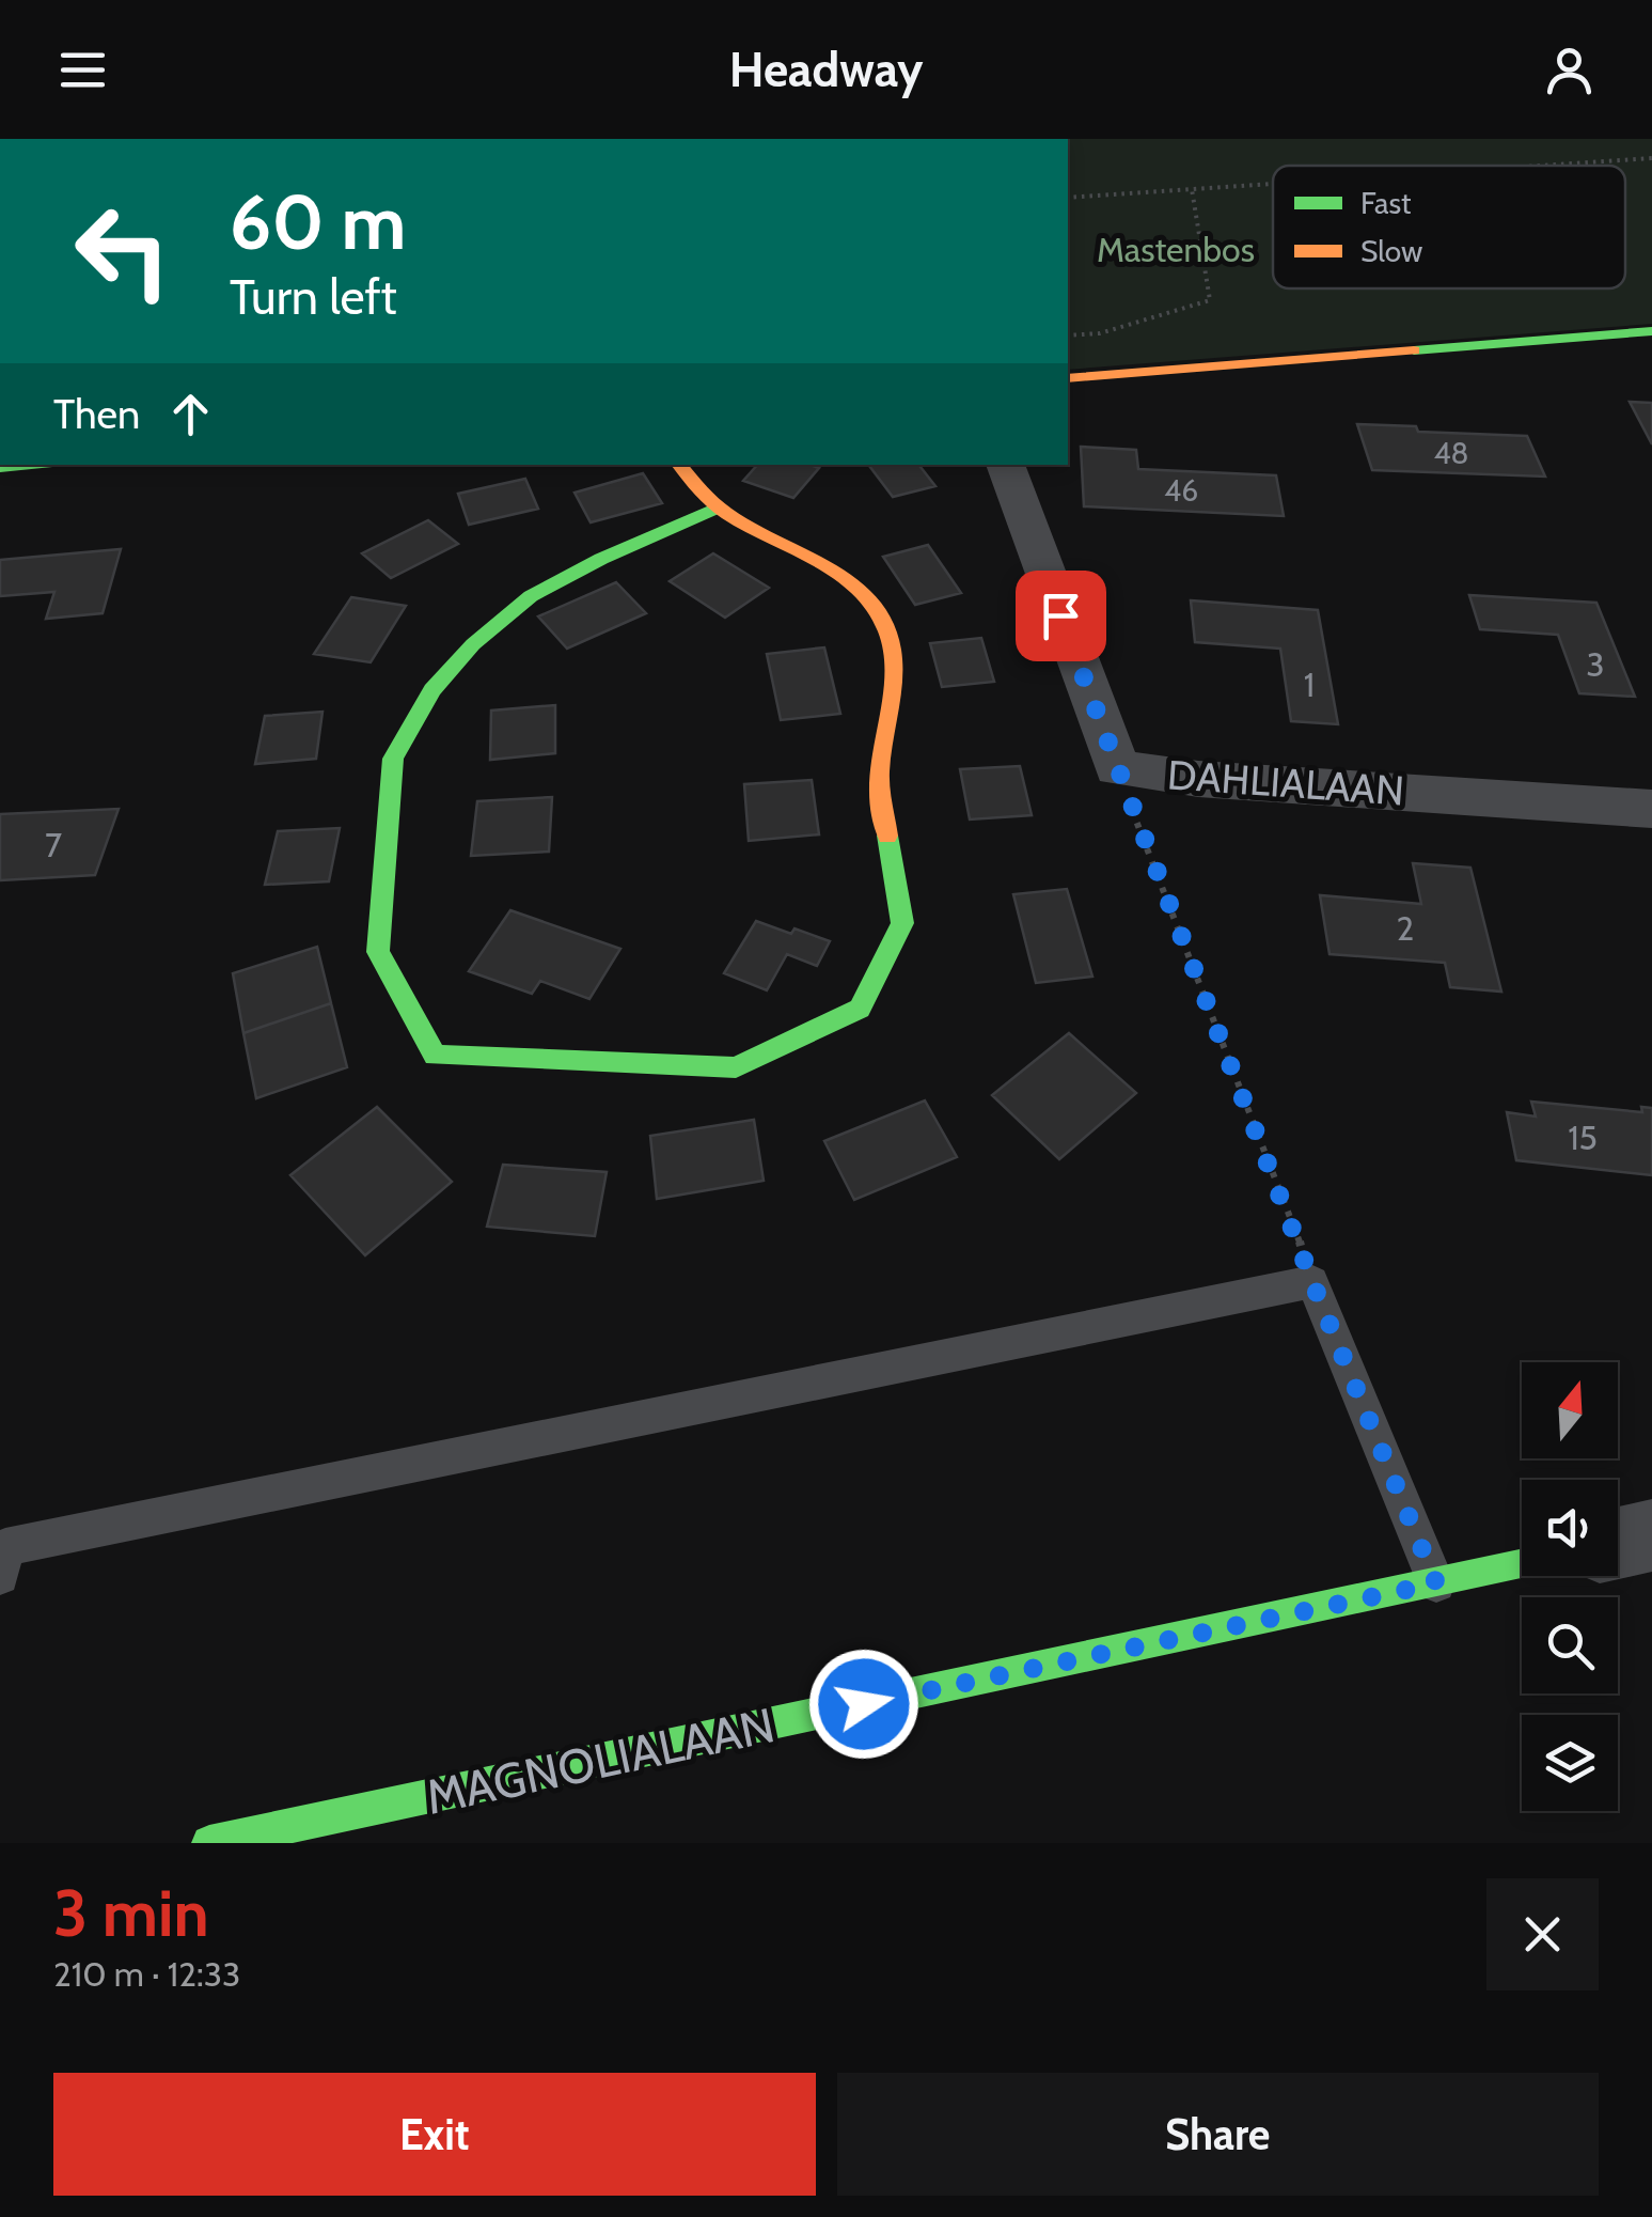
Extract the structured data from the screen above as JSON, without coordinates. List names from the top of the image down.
{
  "streets": {
    "street": ["DAHLIALAAN", "MAGNOLIALAAN"]
  },
  "parks": ["Mastenbos"],
  "house_numbers": [
    "48",
    "46",
    "3",
    "1",
    "7",
    "2",
    "15"
  ],
  "legend": ["Fast", "Slow"],
  "north": "top",
  "page": {
    "header": "Headway",
    "turn": ["60 m", "Turn left"],
    "then": "Then",
    "heading": ["3 min", "210 m · 12:33"],
    "buttons": ["Exit", "Share"]
  }
}
